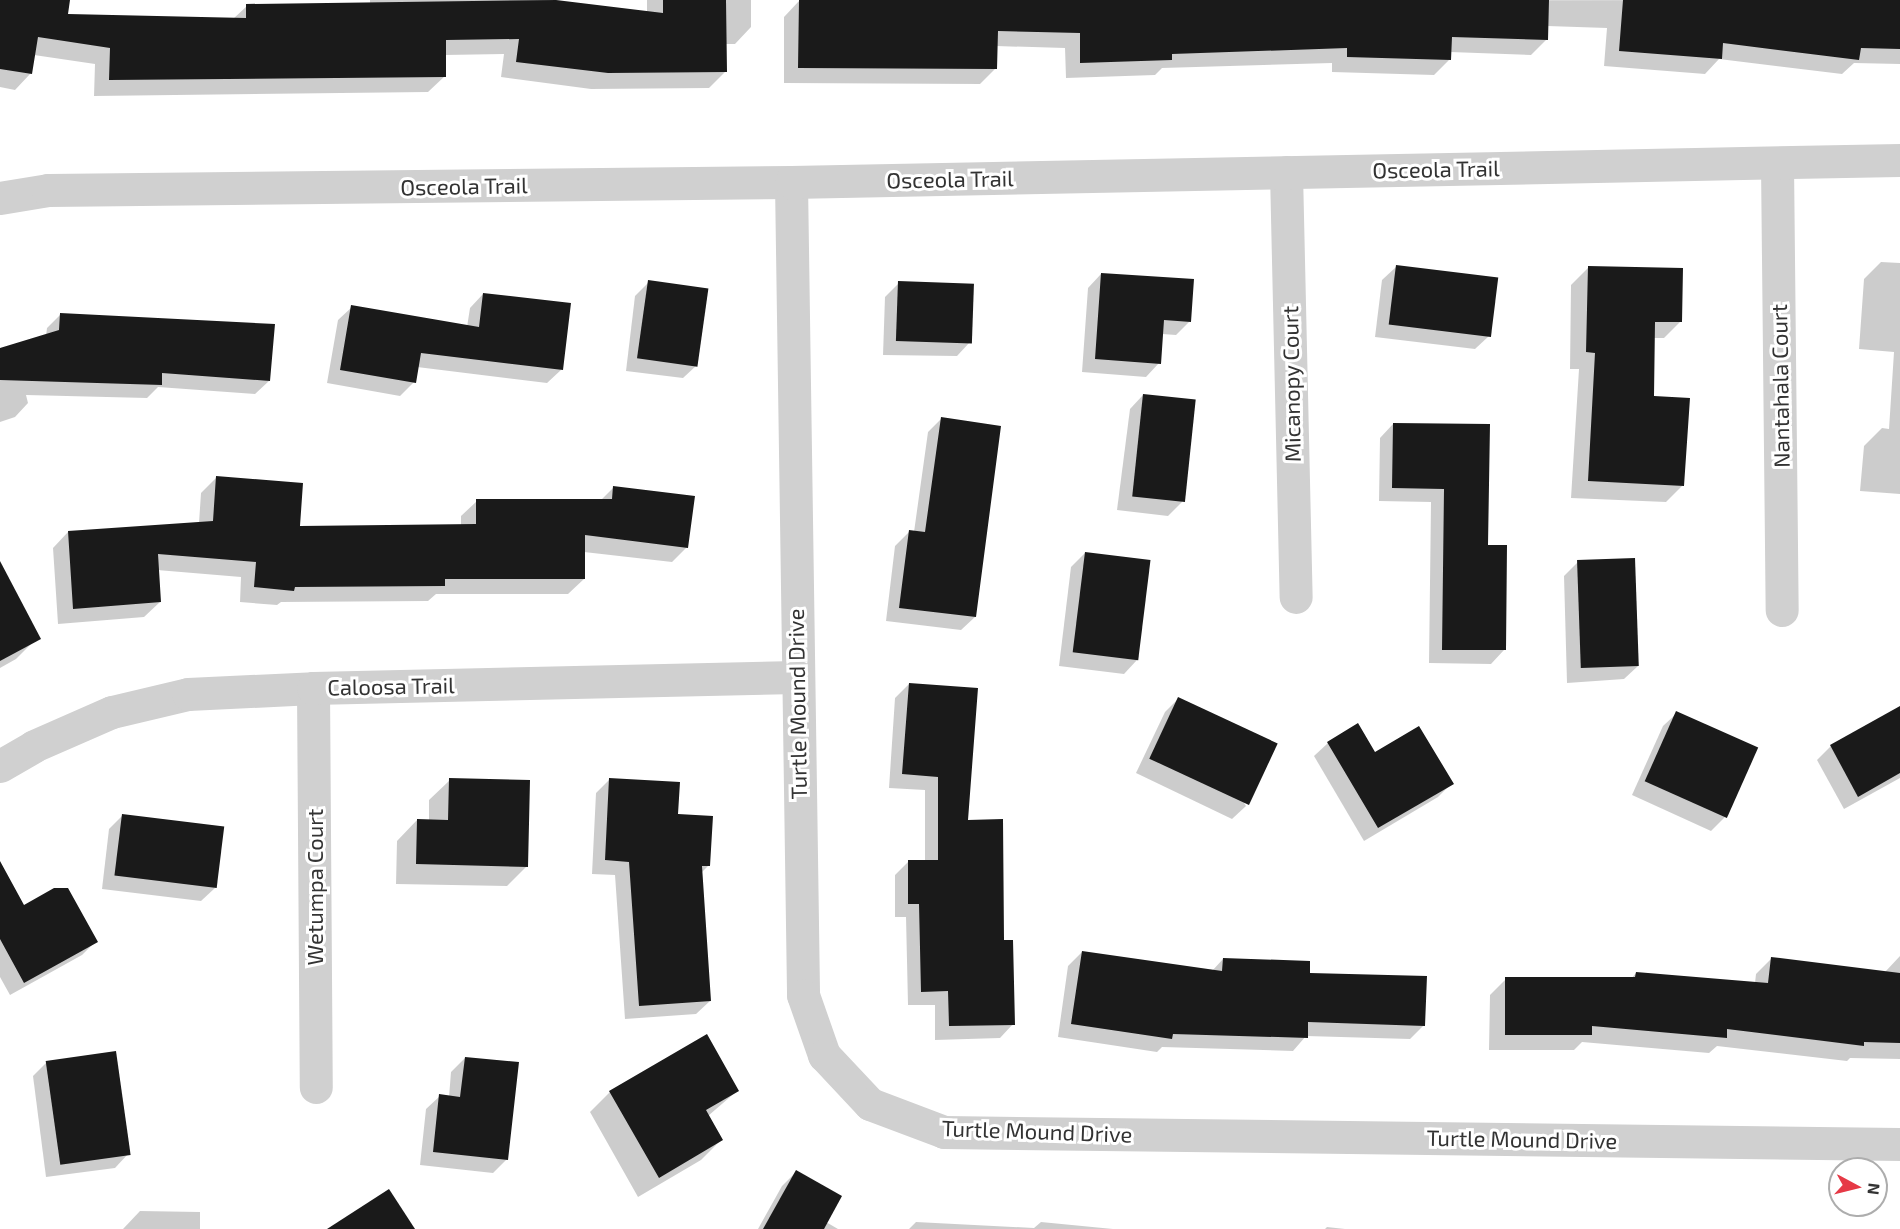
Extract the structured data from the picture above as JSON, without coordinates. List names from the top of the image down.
{
  "streets": {
    "street": [
      "Osceola Trail",
      "Micanopy Court",
      "Nantahala Court",
      "Caloosa Trail",
      "Turtle Mound Drive",
      "Wetumpa Court"
    ]
  },
  "crossings": [
    ["Osceola Trail", "Micanopy Court"],
    ["Osceola Trail", "Nantahala Court"],
    ["Osceola Trail", "Turtle Mound Drive"],
    ["Caloosa Trail", "Turtle Mound Drive"],
    ["Caloosa Trail", "Wetumpa Court"]
  ],
  "north": "right"
}
